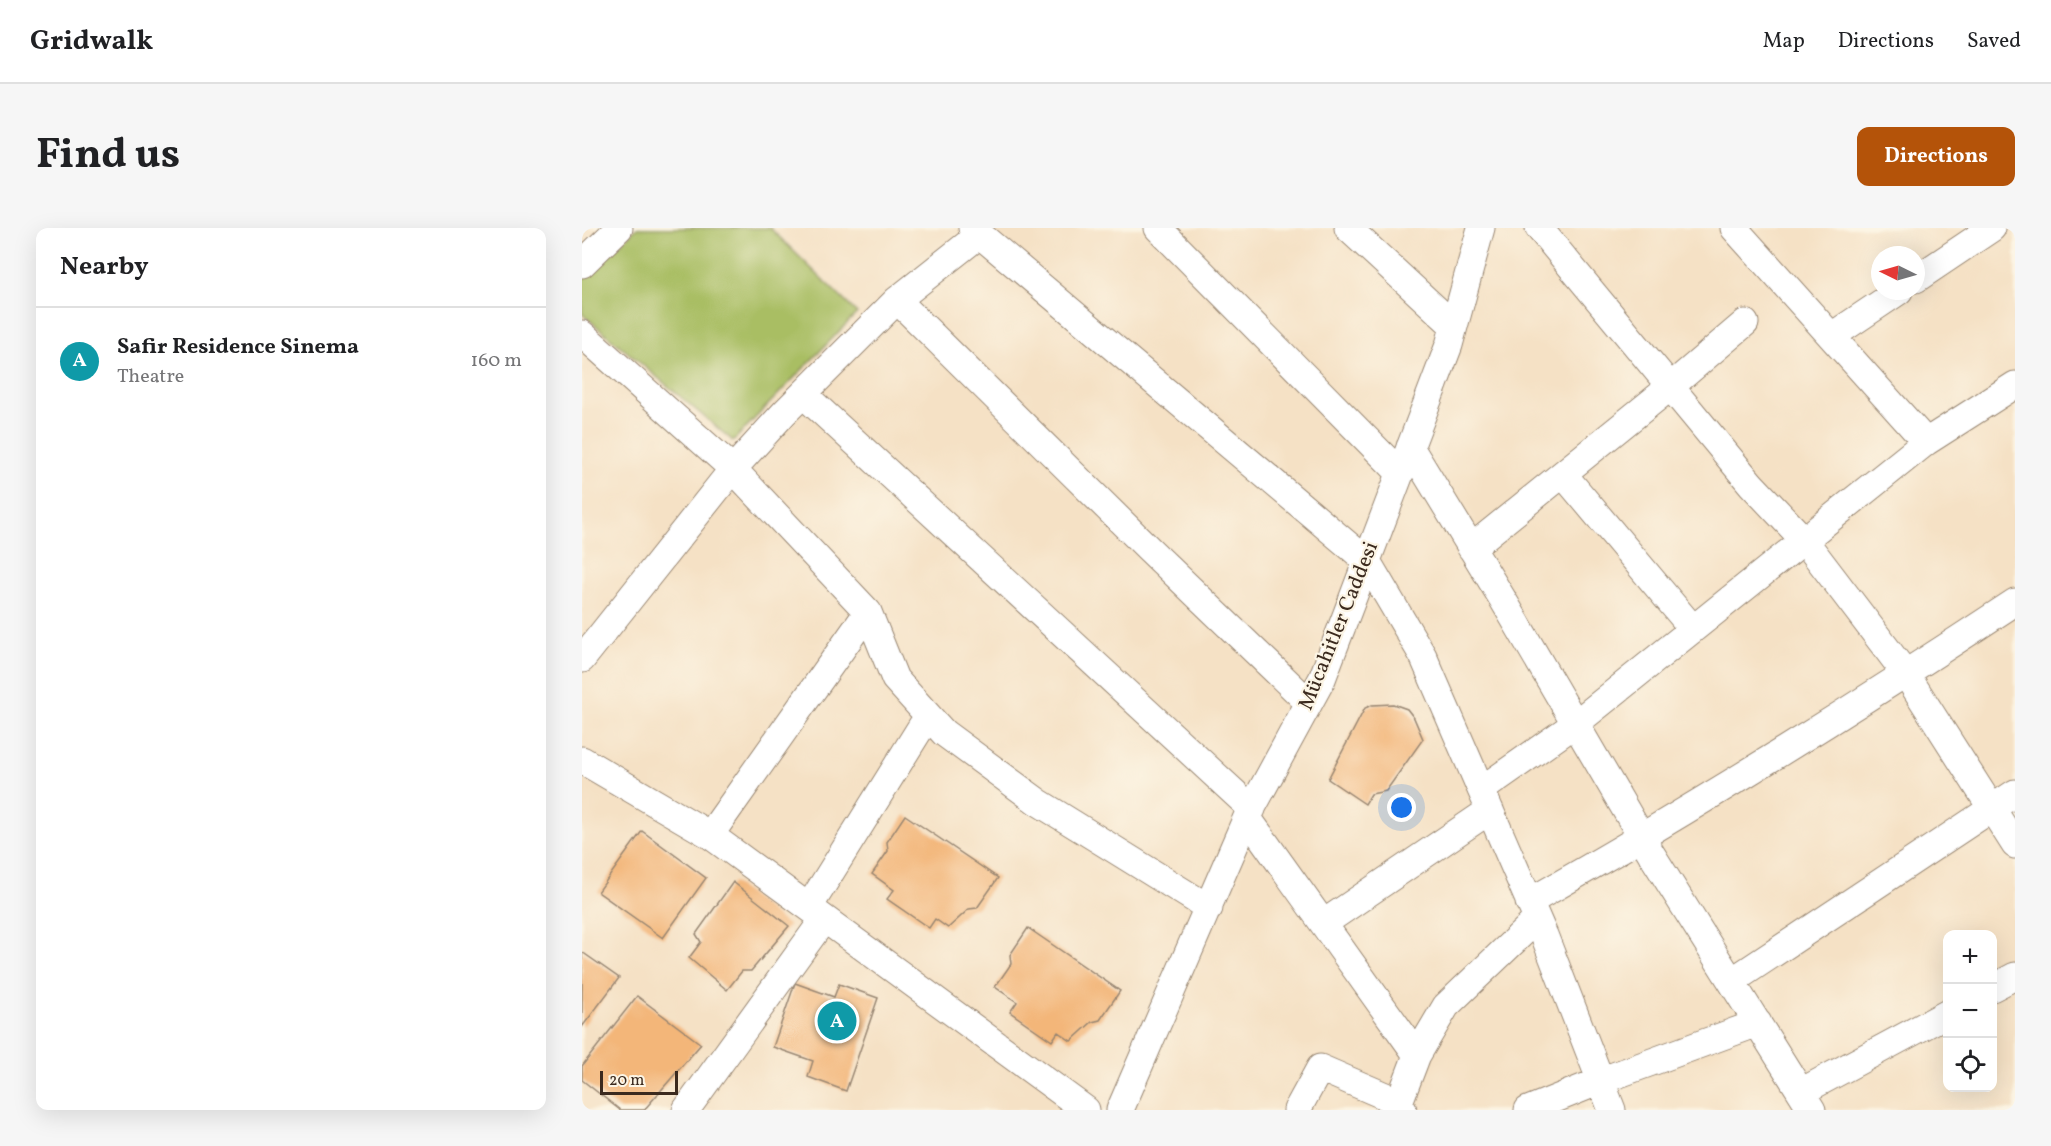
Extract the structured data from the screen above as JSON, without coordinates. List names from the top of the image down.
{
  "streets": {
    "street": ["Mücahitler Caddesi"]
  },
  "scale_bar": "20 m",
  "north": "left",
  "page": {
    "header": "Gridwalk",
    "nav": ["Map", "Directions", "Saved"],
    "title": "Find us",
    "buttons": "Directions",
    "heading": "Nearby",
    "list": [
      {
        "mark": "A",
        "name": "Safir Residence Sinema",
        "note": "Theatre",
        "value": "160 m"
      }
    ],
    "map_buttons": ["+", "−"],
    "pins": "A",
    "scale": "20 m"
  }
}
